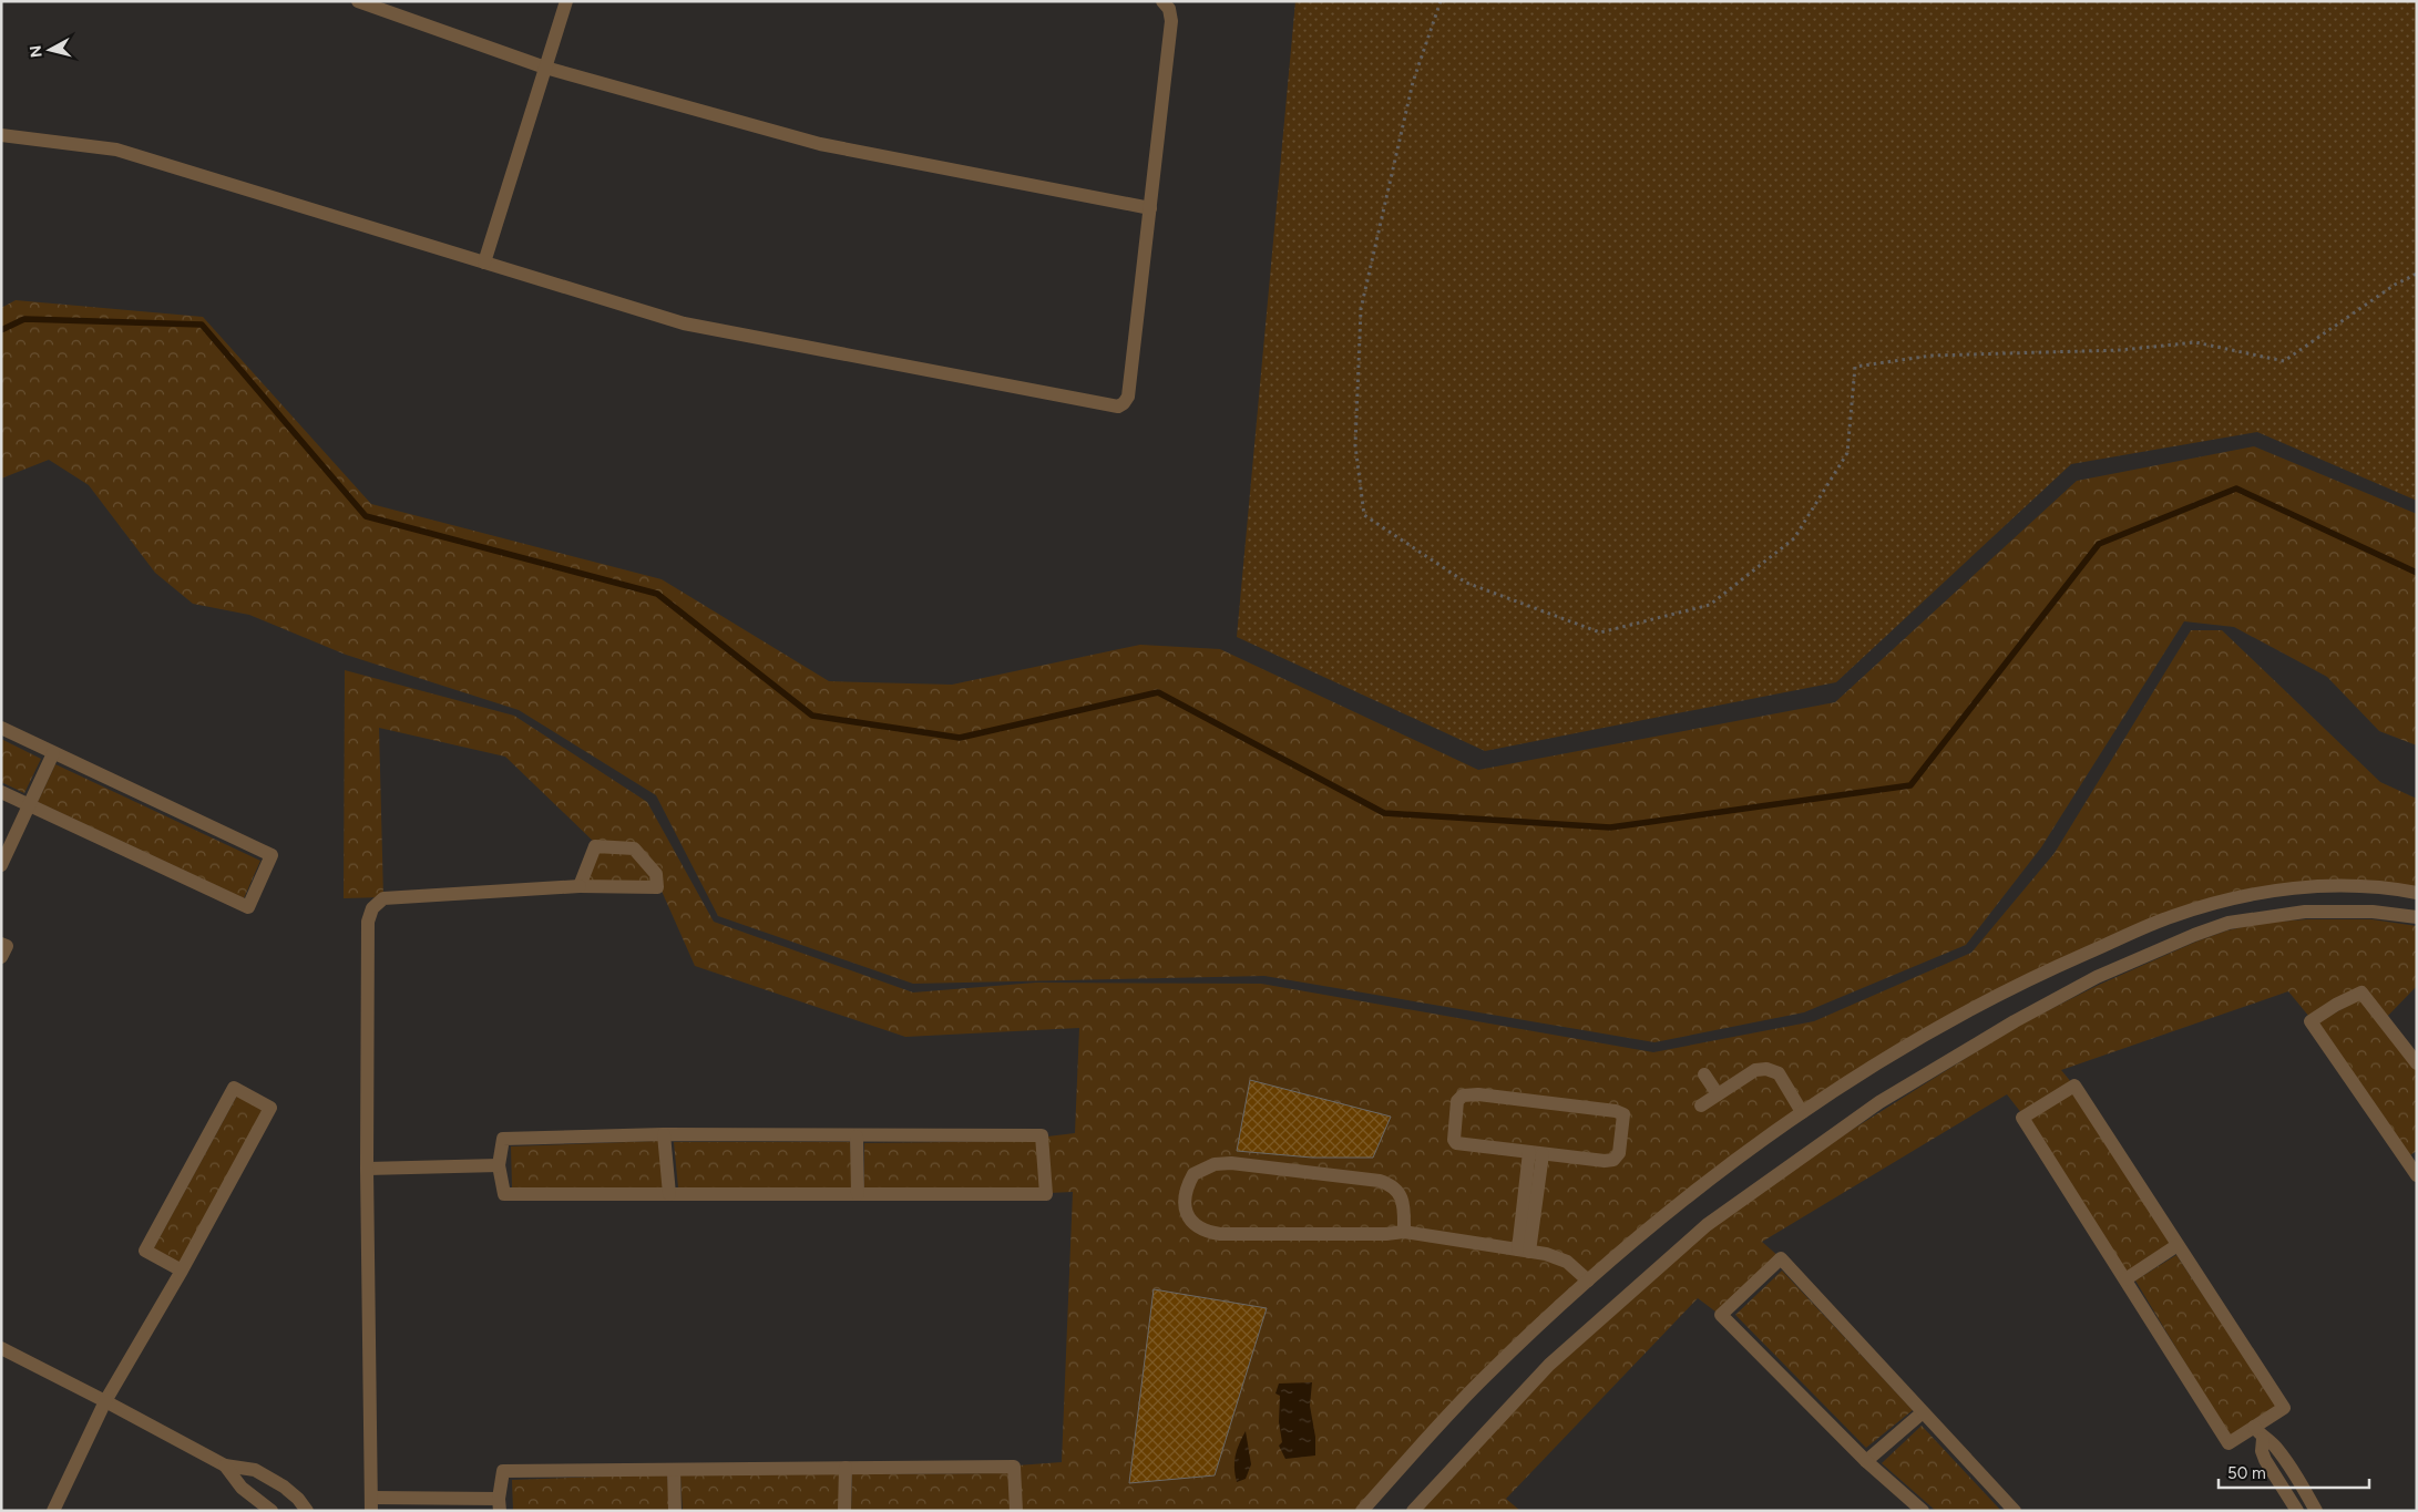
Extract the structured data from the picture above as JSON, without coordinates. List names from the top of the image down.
{
  "scale_bar": "50 m",
  "north": "left"
}
